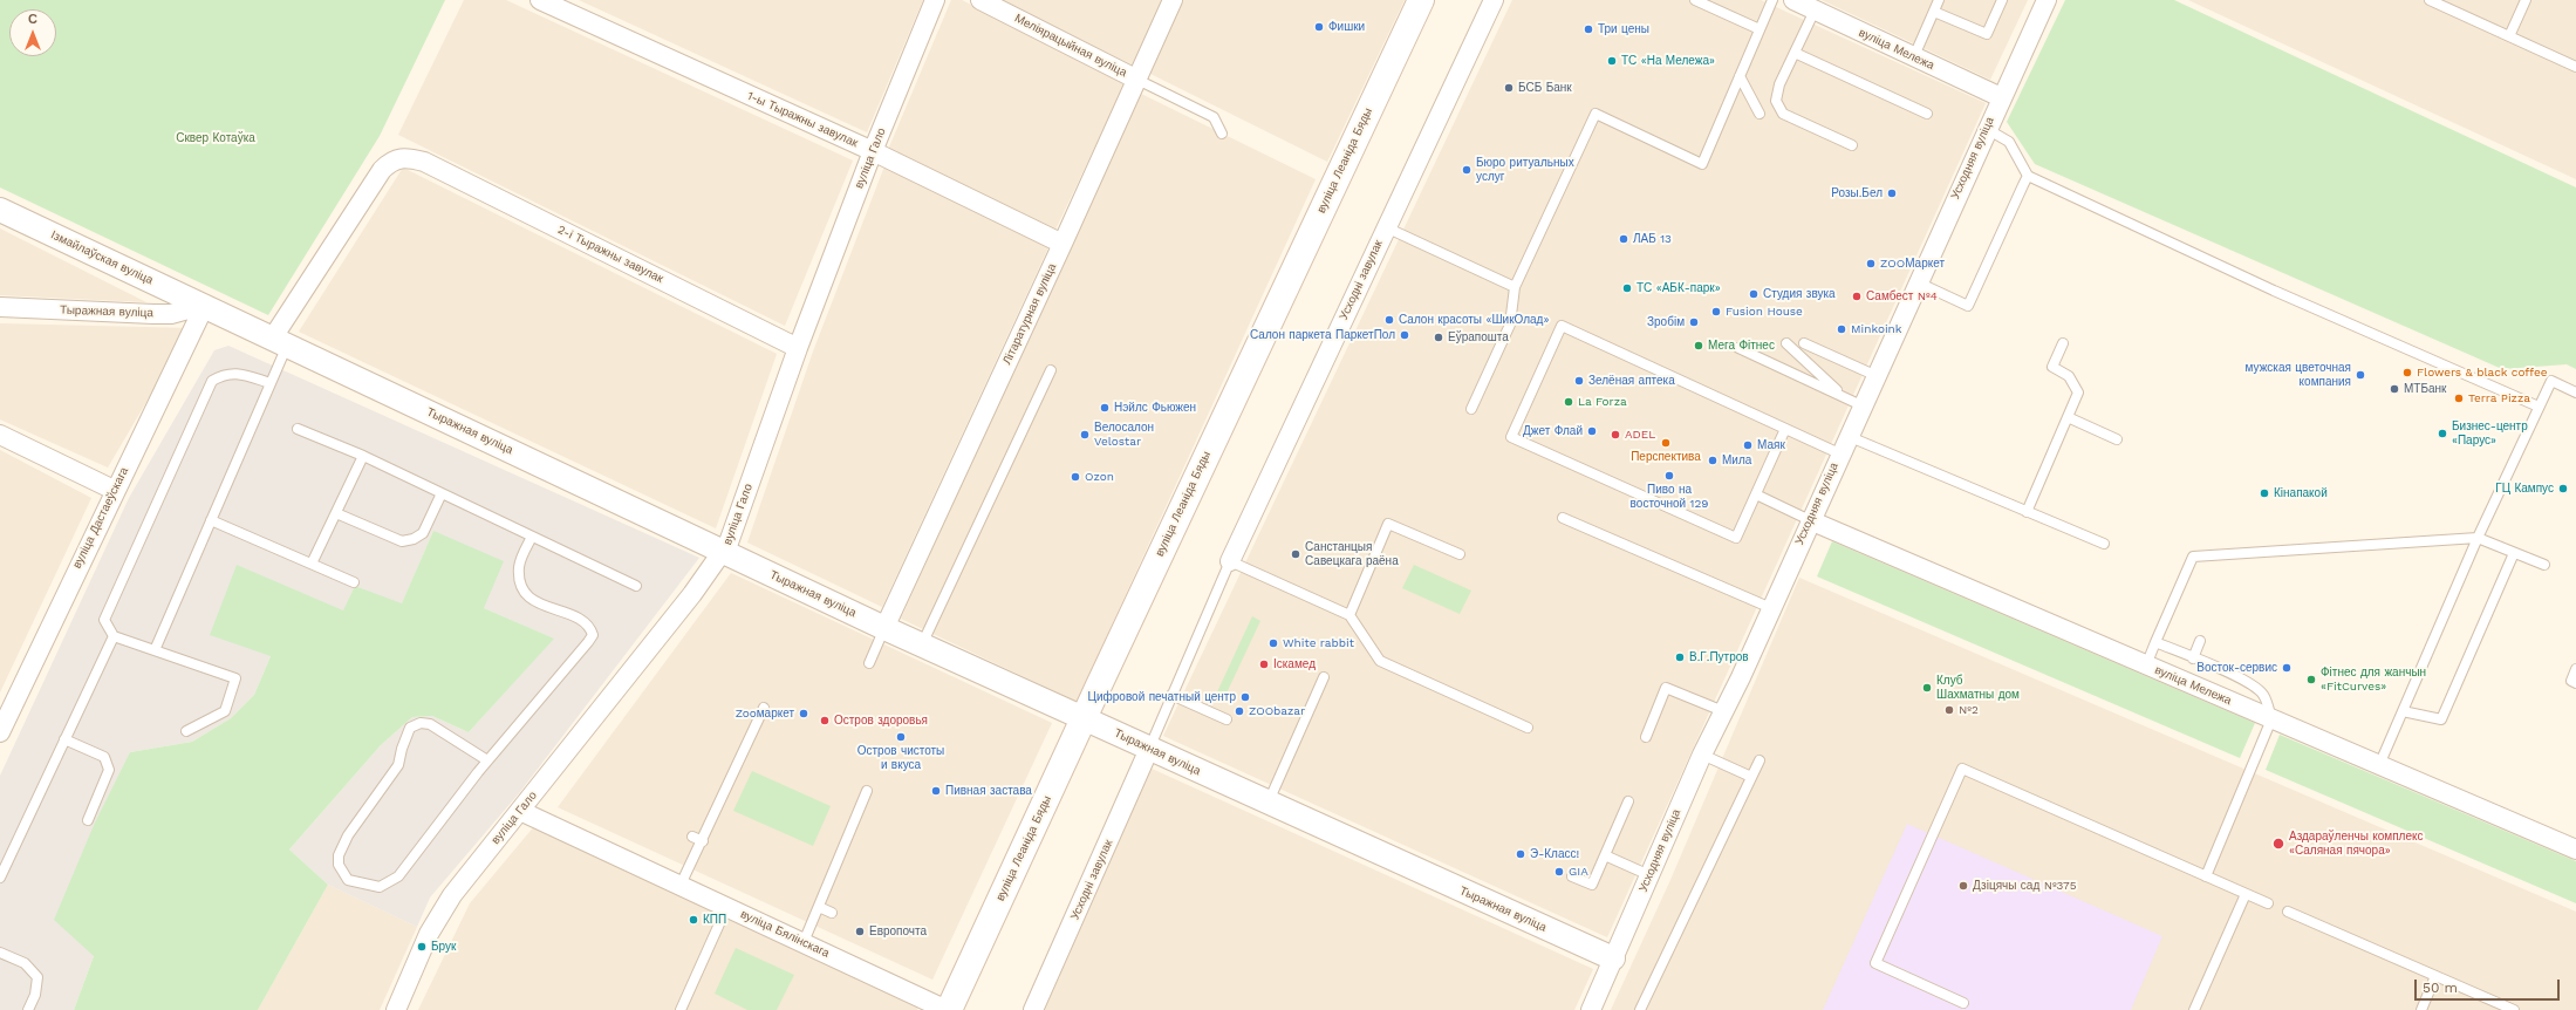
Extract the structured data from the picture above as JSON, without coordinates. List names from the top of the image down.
{
  "streets": {
    "main road": ["вуліца Леаніда Бяды"],
    "street": [
      "Меліярацыйная вуліца",
      "вуліца Мележа",
      "1-ы Тыражны завулак",
      "вуліца Гало",
      "Усходняя вуліца",
      "2-і Тыражны завулак",
      "Ізмайлаўская вуліца",
      "Усходні завулак",
      "Тыражная вуліца",
      "Літаратурная вуліца",
      "вуліца Дастаеўскага",
      "вуліца Бялінскага"
    ]
  },
  "crossings": [
    ["Меліярацыйная вуліца", "Літаратурная вуліца"],
    ["вуліца Мележа", "Усходняя вуліца"],
    ["1-ы Тыражны завулак", "вуліца Гало"],
    ["1-ы Тыражны завулак", "Літаратурная вуліца"],
    ["вуліца Гало", "2-і Тыражны завулак"],
    ["вуліца Гало", "Тыражная вуліца"],
    ["вуліца Гало", "вуліца Бялінскага"],
    ["Усходняя вуліца", "Тыражная вуліца"],
    ["вуліца Леаніда Бяды", "Тыражная вуліца"],
    ["вуліца Леаніда Бяды", "вуліца Бялінскага"],
    ["2-і Тыражны завулак", "Тыражная вуліца"],
    ["Ізмайлаўская вуліца", "Тыражная вуліца"],
    ["Ізмайлаўская вуліца", "вуліца Дастаеўскага"],
    ["Усходні завулак", "Тыражная вуліца"],
    ["Тыражная вуліца", "Літаратурная вуліца"],
    ["Тыражная вуліца", "вуліца Дастаеўскага"]
  ],
  "parks": ["Сквер Котаўка"],
  "places": [
    "Фишки",
    "Три цены",
    "ТС «На Мележа»",
    "БСБ Банк",
    "Бюро ритуальных услуг",
    "Розы.Бел",
    "ЛАБ 13",
    "ZOOМаркет",
    "ТС «АБК-парк»",
    "Студия звука",
    "Самбест №4",
    "Fusion House",
    "Салон красоты «ШикОлад»",
    "Зробім",
    "Minkoink",
    "Салон паркета ПаркетПол",
    "Еўрапошта",
    "Мега Фітнес",
    "Flowers & black coffee",
    "мужская цветочная компания",
    "Зелёная аптека",
    "МТБанк",
    "Terra Pizza",
    "La Forza",
    "Нэйлс Фьюжен",
    "Джет Флай",
    "Бизнес-центр «Парус»",
    "Велосалон Velostar",
    "ADEL",
    "Перспектива",
    "Маяк",
    "Мила",
    "Пиво на восточной 129",
    "Ozon",
    "ГЦ Кампус",
    "Кінапакой",
    "Санстанцыя Савецкага раёна",
    "White rabbit",
    "В.Г.Путров",
    "Іскамед",
    "Восток-сервис",
    "Фітнес для жанчын «FitCurves»",
    "Клуб Шахматны дом",
    "Цифровой печатный центр",
    "№2",
    "ZOObazar",
    "Zooмаркет",
    "Остров здоровья",
    "Остров чистоты и вкуса",
    "Пивная застава",
    "Аздараўленчы комплекс «Саляная пячора»",
    "Э-Класс!",
    "GIA",
    "Дзіцячы сад №375",
    "КПП",
    "Европочта",
    "Брук"
  ],
  "scale_bar": "50 m",
  "north": "top"
}
